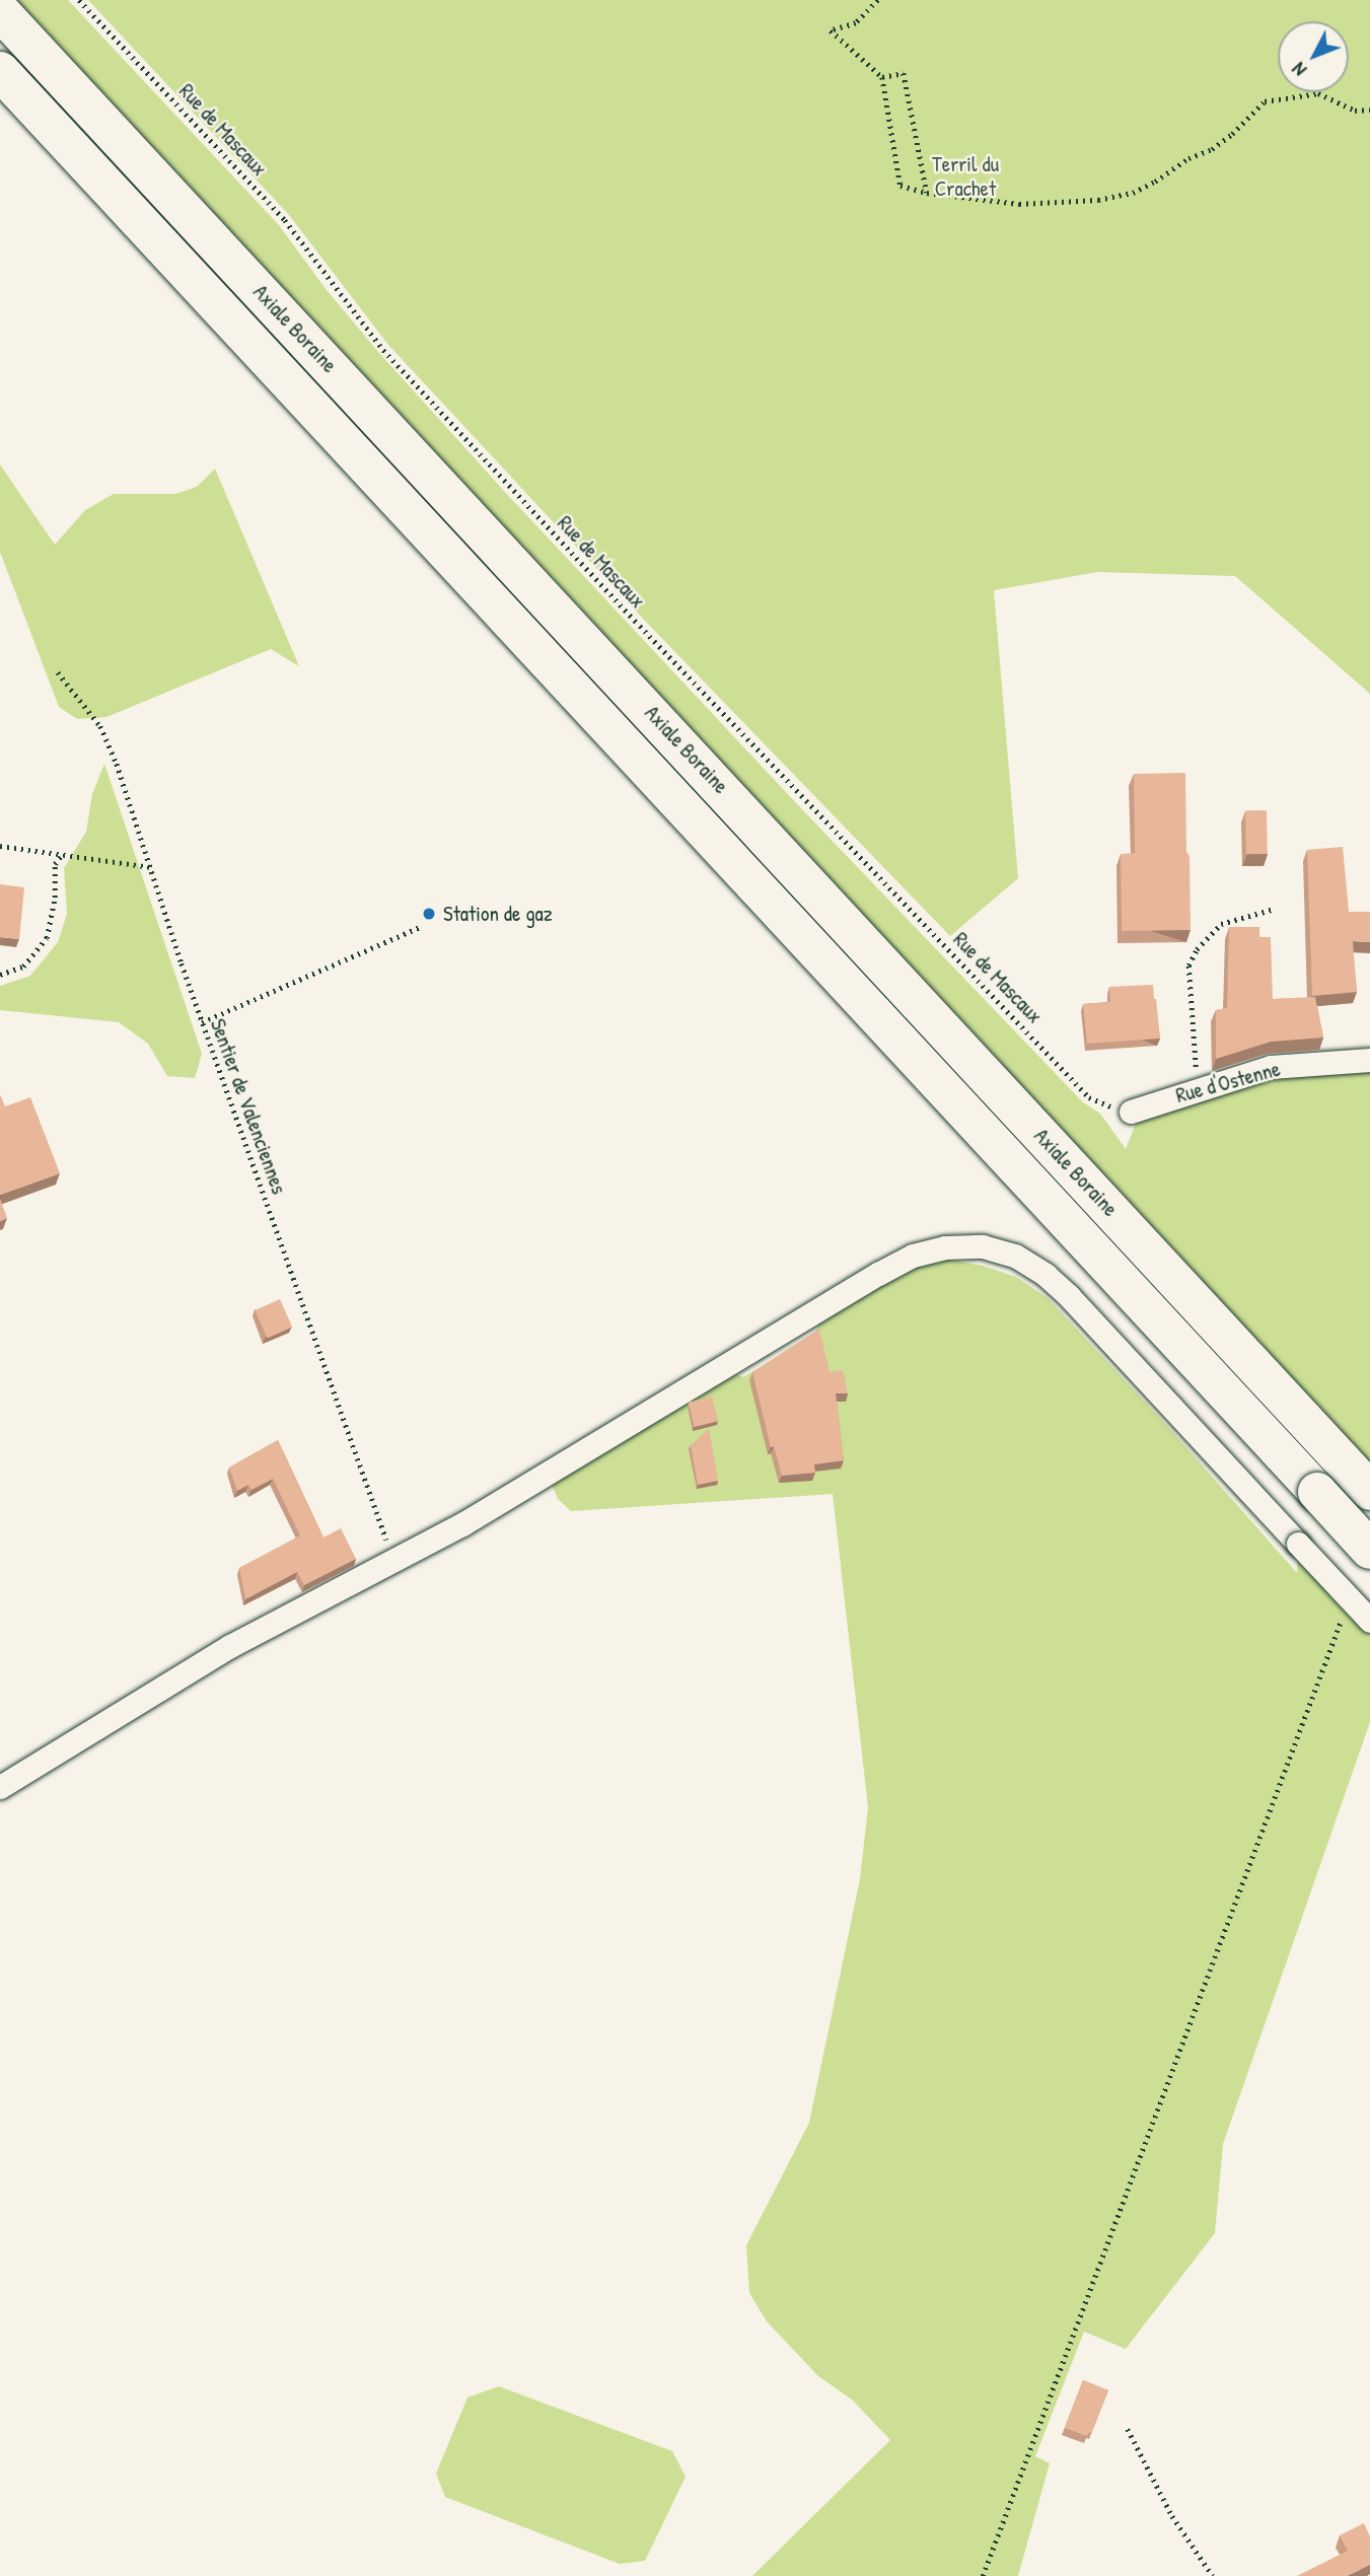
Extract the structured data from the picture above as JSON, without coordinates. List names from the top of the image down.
{
  "streets": {
    "highway": ["Axiale Boraine"],
    "street": ["Rue d'Ostenne"],
    "path": ["Rue de Mascaux", "Sentier de Valenciennes"]
  },
  "crossings": [
    ["Rue de Mascaux", "Rue d'Ostenne"]
  ],
  "parks": ["Terril du Crachet"],
  "places": ["Station de gaz"],
  "north": "bottom left"
}
